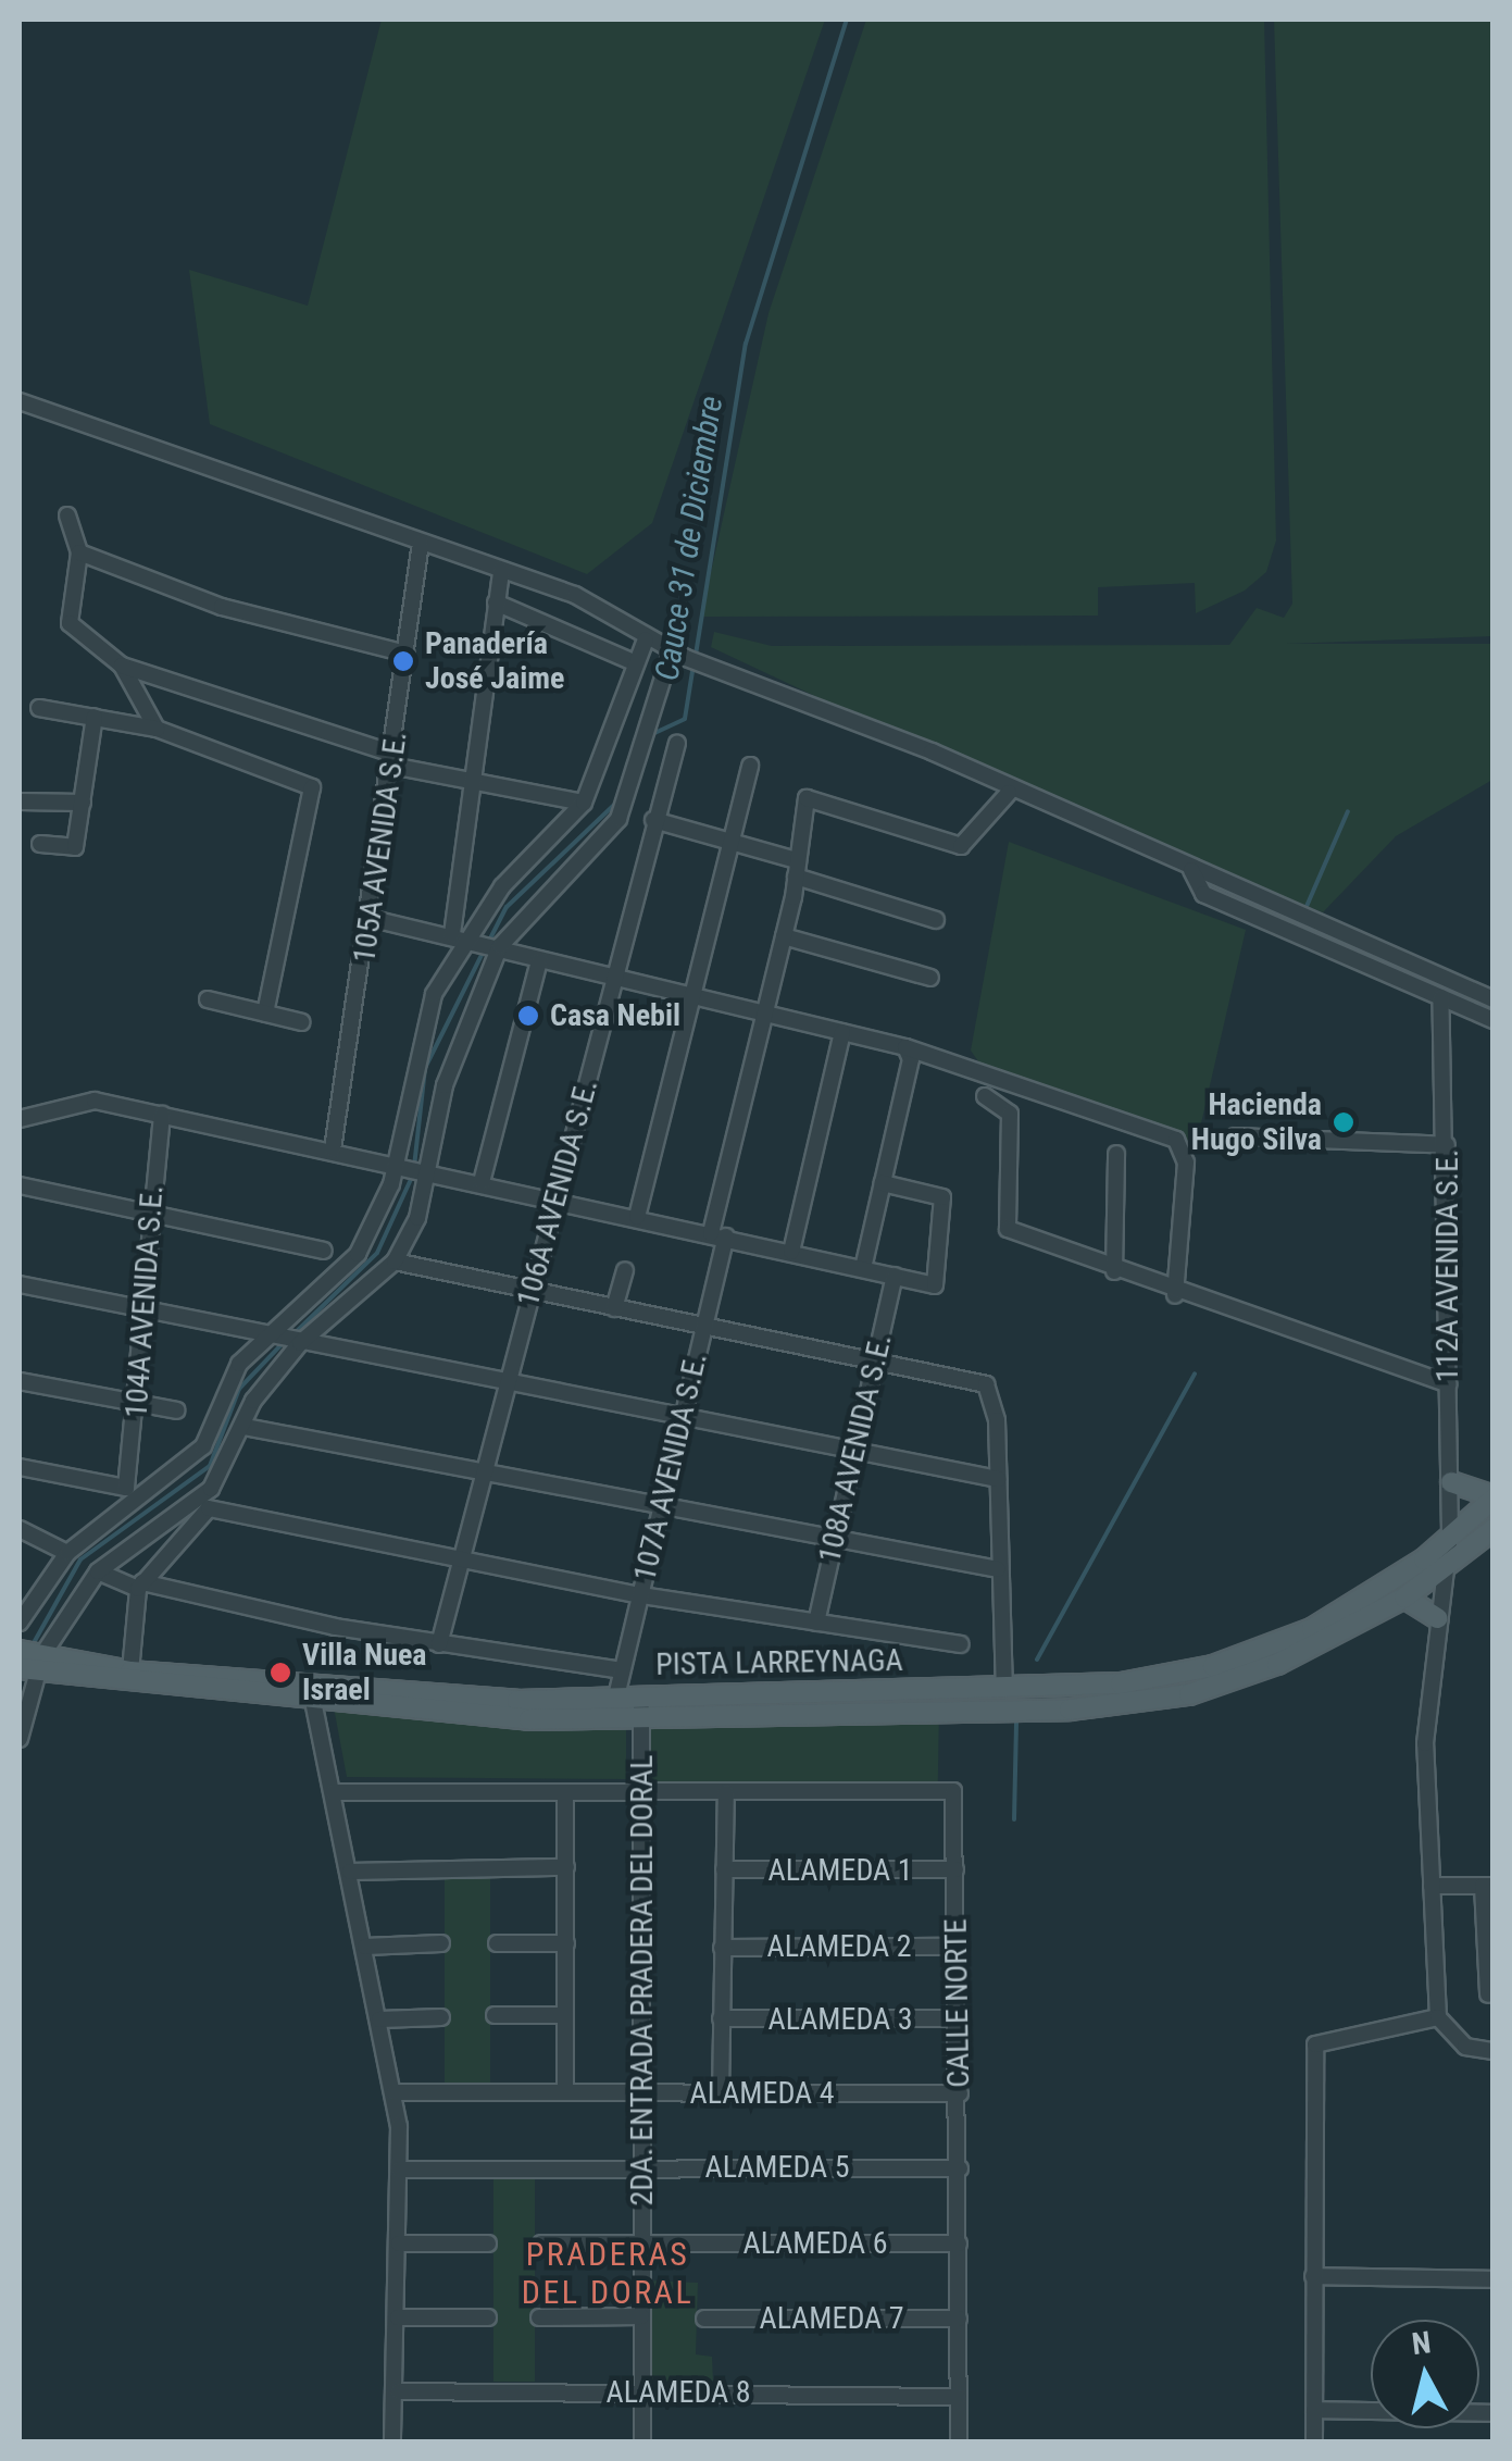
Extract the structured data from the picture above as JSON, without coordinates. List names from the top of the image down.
{
  "streets": {
    "main road": ["PISTA LARREYNAGA"],
    "street": [
      "105A AVENIDA S.E.",
      "106A AVENIDA S.E.",
      "112A AVENIDA S.E.",
      "104A AVENIDA S.E.",
      "108A AVENIDA S.E.",
      "107A AVENIDA S.E.",
      "ALAMEDA 1",
      "ALAMEDA 2",
      "2DA. ENTRADA PRADERA DEL DORAL",
      "CALLE NORTE",
      "ALAMEDA 3",
      "ALAMEDA 4",
      "ALAMEDA 5",
      "ALAMEDA 6",
      "ALAMEDA 7",
      "ALAMEDA 8"
    ]
  },
  "crossings": [
    ["112A AVENIDA S.E.", "PISTA LARREYNAGA"],
    ["107A AVENIDA S.E.", "PISTA LARREYNAGA"],
    ["PISTA LARREYNAGA", "2DA. ENTRADA PRADERA DEL DORAL"],
    ["ALAMEDA 1", "CALLE NORTE"],
    ["ALAMEDA 2", "CALLE NORTE"],
    ["2DA. ENTRADA PRADERA DEL DORAL", "CALLE NORTE"],
    ["2DA. ENTRADA PRADERA DEL DORAL", "ALAMEDA 4"],
    ["2DA. ENTRADA PRADERA DEL DORAL", "ALAMEDA 5"],
    ["2DA. ENTRADA PRADERA DEL DORAL", "ALAMEDA 6"],
    ["2DA. ENTRADA PRADERA DEL DORAL", "ALAMEDA 8"],
    ["CALLE NORTE", "ALAMEDA 3"],
    ["CALLE NORTE", "ALAMEDA 4"],
    ["CALLE NORTE", "ALAMEDA 5"],
    ["CALLE NORTE", "ALAMEDA 6"],
    ["CALLE NORTE", "ALAMEDA 7"],
    ["CALLE NORTE", "ALAMEDA 8"]
  ],
  "districts": ["PRADERAS DEL DORAL"],
  "water": ["Cauce 31 de Diciembre"],
  "places": [
    "Panadería José Jaime",
    "Casa Nebil",
    "Hacienda Hugo Silva",
    "Villa Nuea Israel"
  ],
  "north": "top"
}
